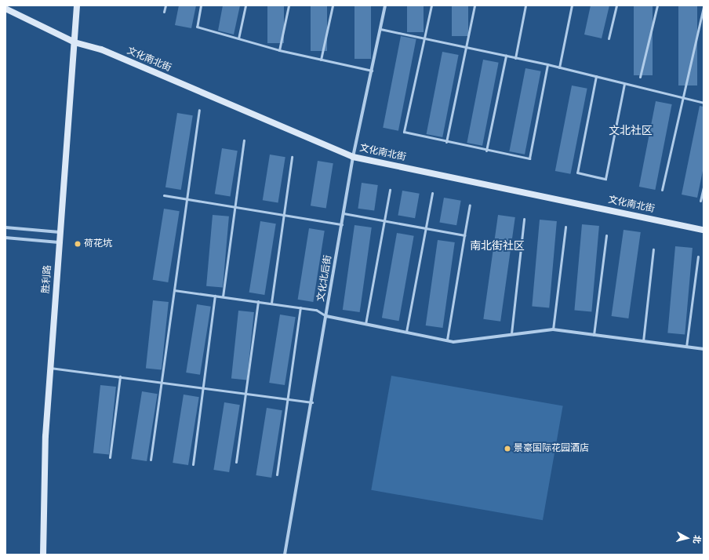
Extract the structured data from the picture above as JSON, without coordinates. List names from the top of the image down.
{
  "streets": {
    "street": ["文化南北街", "文化北后街", "胜利路"]
  },
  "crossings": [
    ["文化南北街", "文化北后街"],
    ["文化南北街", "胜利路"]
  ],
  "districts": ["文北社区", "南北街社区"],
  "places": ["荷花坑", "景豪国际花园酒店"],
  "north": "right"
}
